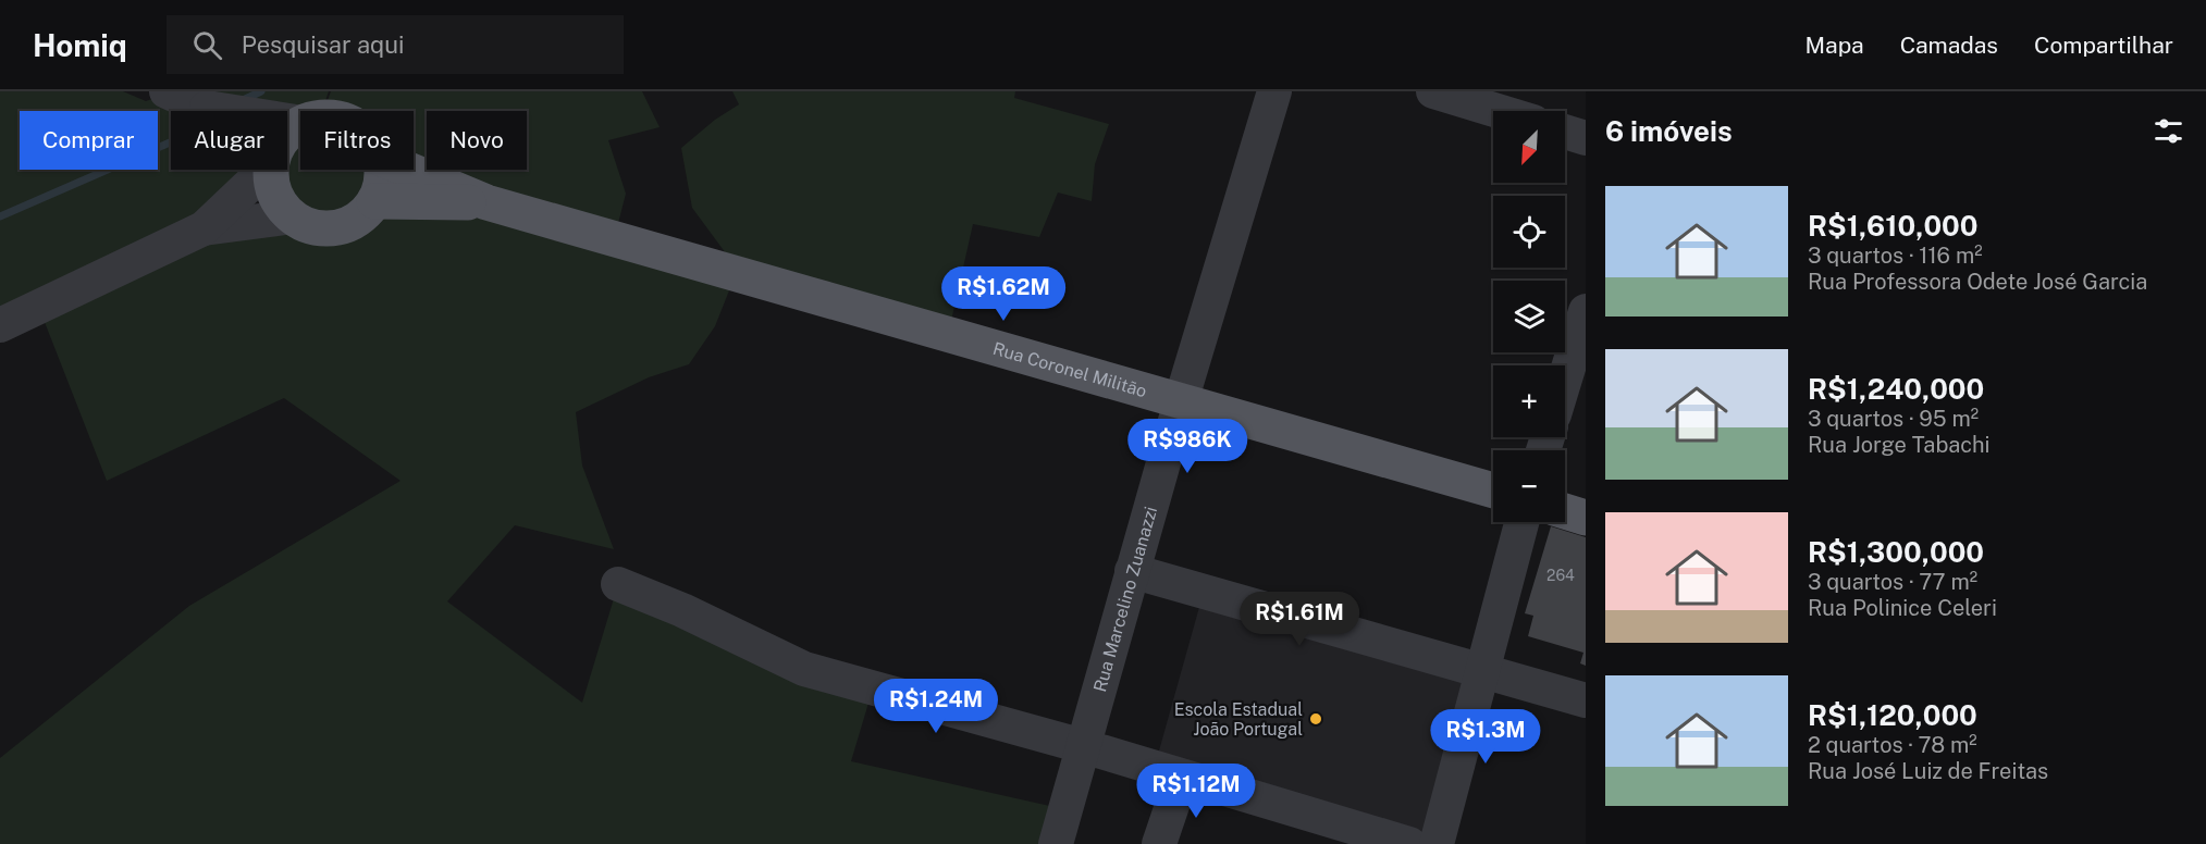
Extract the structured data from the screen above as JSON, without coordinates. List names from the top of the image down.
{
  "streets": {
    "main road": ["Rua Coronel Militão"],
    "street": ["Rua Marcelino Zuanazzi"]
  },
  "crossings": [
    ["Rua Coronel Militão", "Rua Marcelino Zuanazzi"]
  ],
  "places": ["Escola Estadual João Portugal"],
  "house_numbers": ["264"],
  "north": "bottom left",
  "page": {
    "header": "Homiq",
    "search": "Pesquisar aqui",
    "nav": ["Mapa", "Camadas", "Compartilhar"],
    "heading": "6 imóveis",
    "map_buttons": ["+", "−"],
    "chip": [
      "Comprar",
      "Alugar",
      "Filtros",
      "Novo"
    ],
    "list": [
      {
        "name": "R$1,610,000",
        "note": "3 quartos · 116 m² · Rua Professora Odete José Garcia"
      },
      {
        "name": "R$1,240,000",
        "note": "3 quartos · 95 m² · Rua Jorge Tabachi"
      },
      {
        "name": "R$1,300,000",
        "note": "3 quartos · 77 m² · Rua Polinice Celeri"
      },
      {
        "name": "R$1,120,000",
        "note": "2 quartos · 78 m² · Rua José Luiz de Freitas"
      }
    ],
    "price": [
      "R$1.62M",
      "R$986K",
      "R$1.61M",
      "R$1.24M",
      "R$1.3M",
      "R$1.12M"
    ]
  }
}
